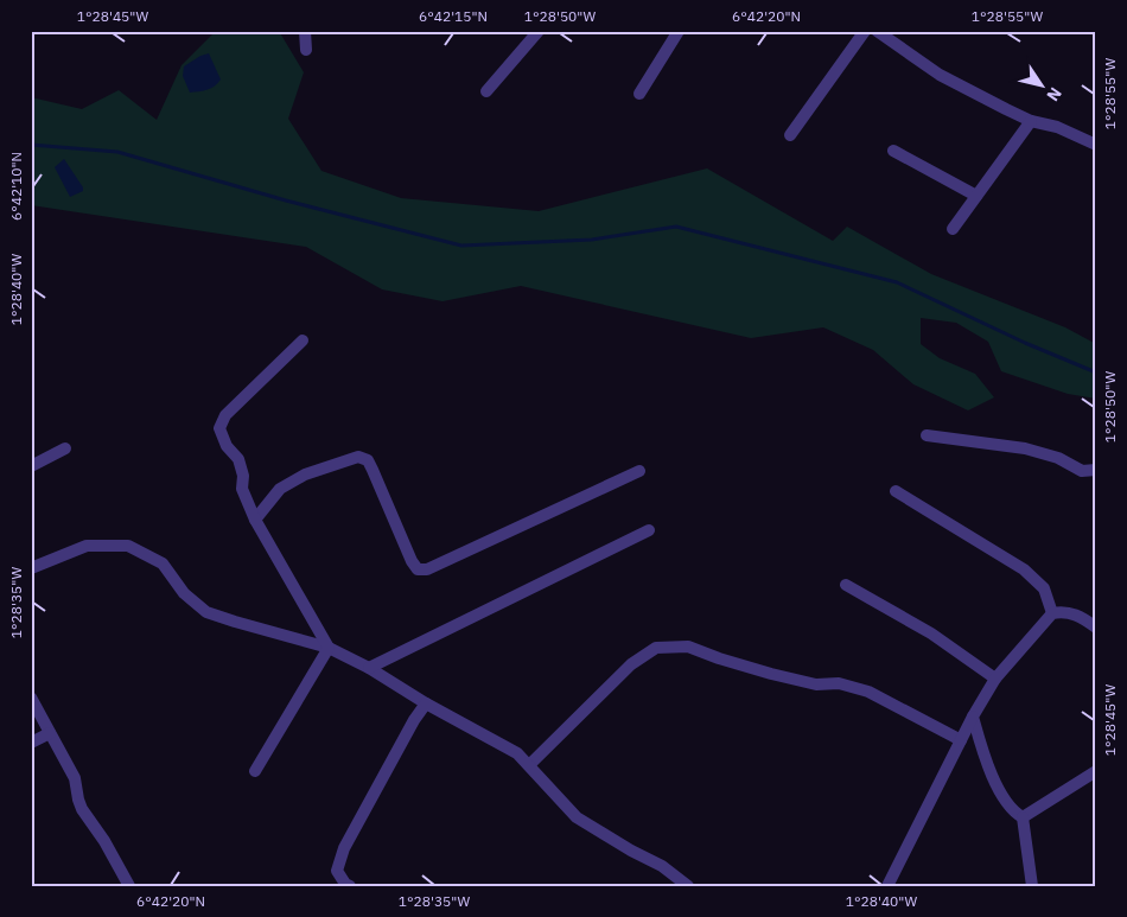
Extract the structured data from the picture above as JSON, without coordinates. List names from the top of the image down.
{
  "north": "bottom right",
  "coordinates": [
    "1°28'45\"W",
    "6°42'15\"N",
    "1°28'50\"W",
    "6°42'20\"N",
    "1°28'55\"W",
    "6°42'10\"N",
    "1°28'40\"W",
    "1°28'35\"W"
  ]
}
